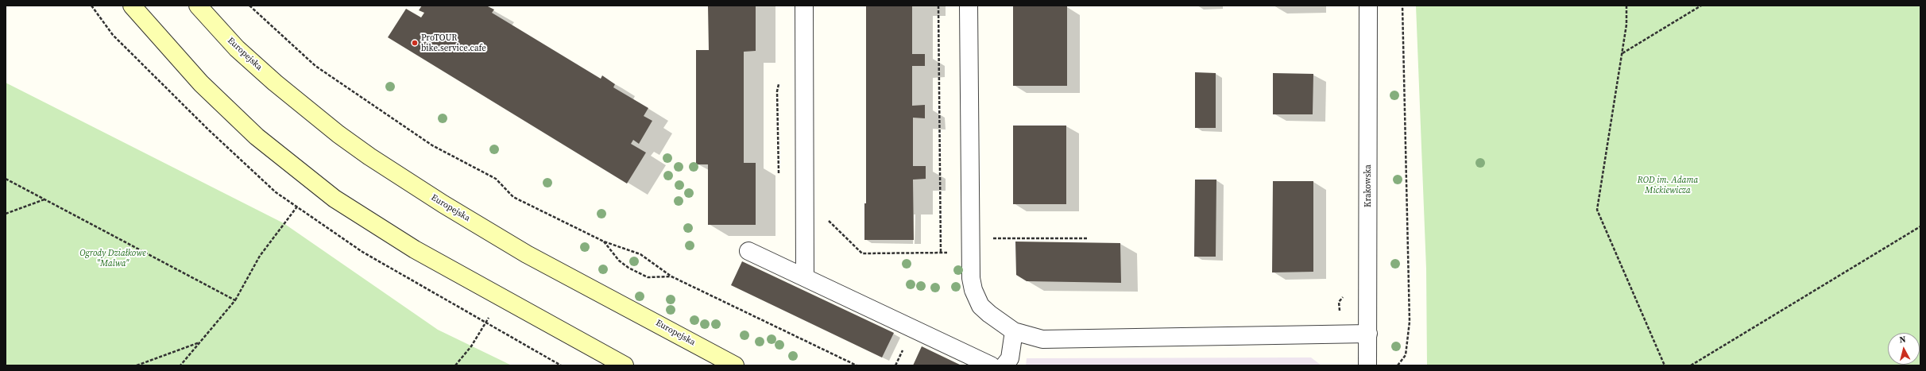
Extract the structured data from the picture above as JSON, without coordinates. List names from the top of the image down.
{
  "streets": {
    "main road": ["Europejska"],
    "street": ["Krakowska"]
  },
  "parks": ["ROD im. Adama Mickiewicza", "Ogrody Działkowe \"Malwa\""],
  "places": ["ProTOUR bike.service.cafe"],
  "north": "top"
}
